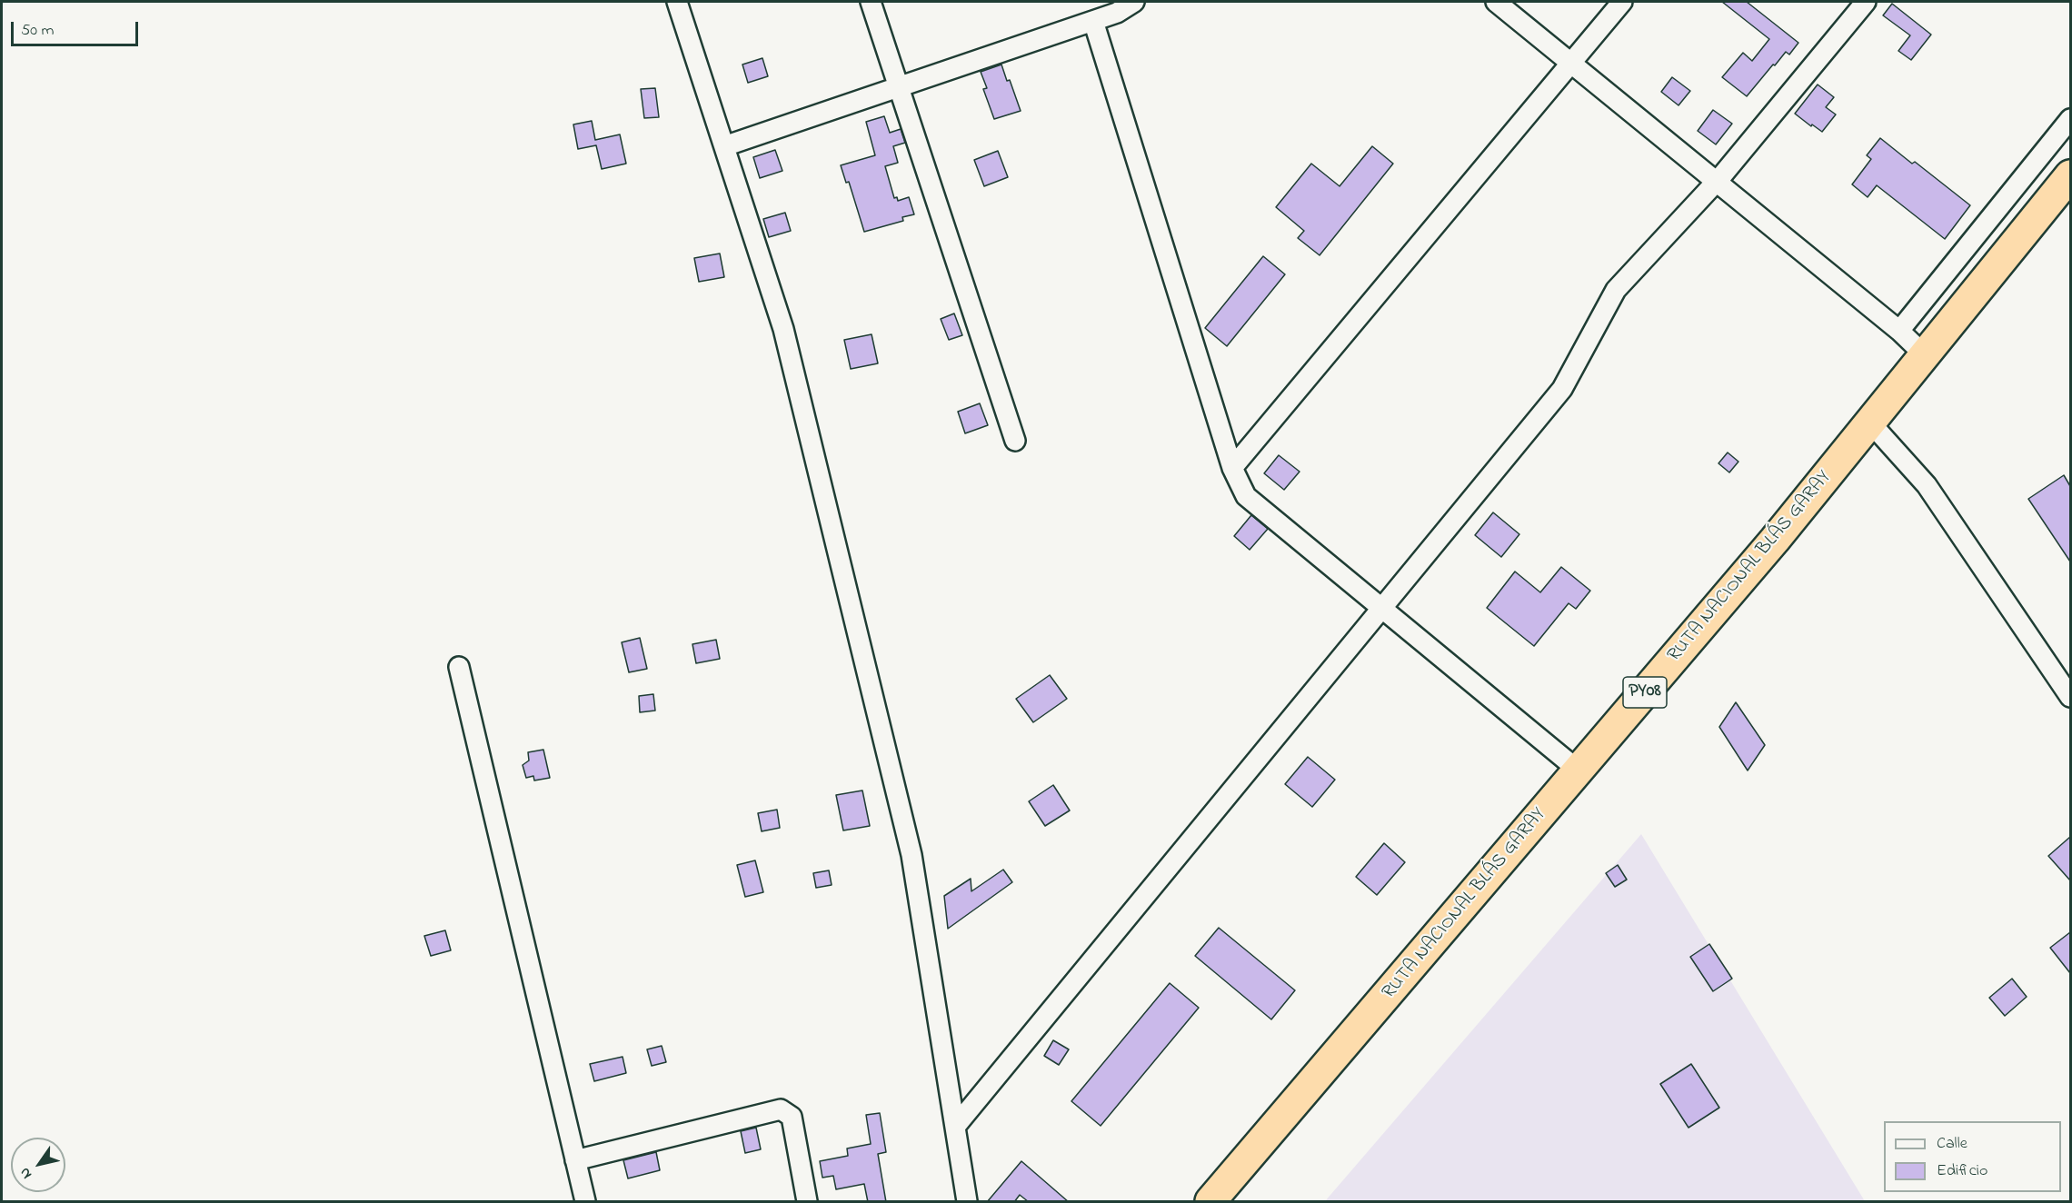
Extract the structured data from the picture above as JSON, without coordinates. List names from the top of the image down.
{
  "streets": {
    "highway": ["RUTA NACIONAL BLÁS GARAY", "PY08"]
  },
  "legend": ["Calle", "Edificio"],
  "scale_bar": "50 m",
  "north": "bottom left"
}
